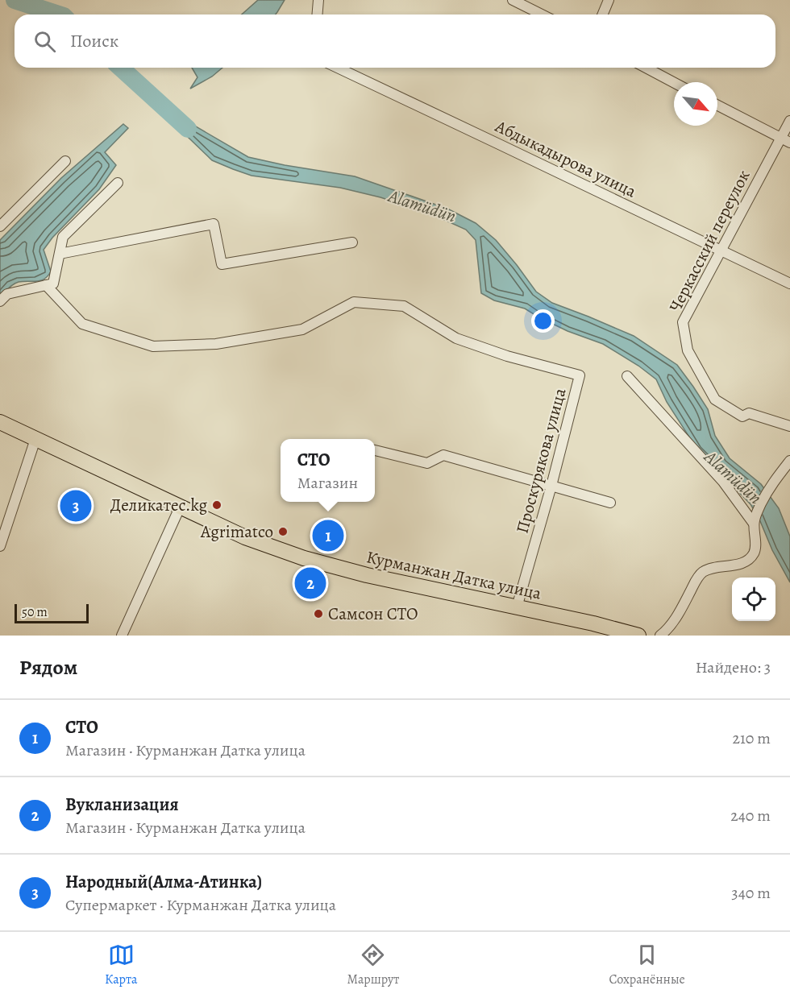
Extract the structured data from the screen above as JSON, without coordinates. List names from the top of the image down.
{
  "streets": {
    "main road": ["Курманжан Датка улица"],
    "street": ["Абдыкадырова улица", "Черкасский переулок", "Проскурякова улица"]
  },
  "crossings": [
    ["Абдыкадырова улица", "Черкасский переулок"],
    ["Проскурякова улица", "Курманжан Датка улица"]
  ],
  "water": ["Alamüdün"],
  "places": ["Деликатес.kg", "Agrimatco", "Самсон СТО"],
  "scale_bar": "50 m",
  "north": "bottom right",
  "page": {
    "search": "Поиск",
    "popup": ["СТО", "Магазин"],
    "pins": ["3", "1", "2"],
    "scale": "50 m",
    "heading": ["Рядом", "Найдено: 3"],
    "list": [
      {
        "mark": "1",
        "name": "СТО",
        "note": "Магазин · Курманжан Датка улица",
        "value": "210 m"
      },
      {
        "mark": "2",
        "name": "Вукланизация",
        "note": "Магазин · Курманжан Датка улица",
        "value": "240 m"
      },
      {
        "mark": "3",
        "name": "Народный(Алма-Атинка)",
        "note": "Супермаркет · Курманжан Датка улица",
        "value": "340 m"
      }
    ],
    "nav": ["Карта", "Маршрут", "Сохранённые"]
  }
}
